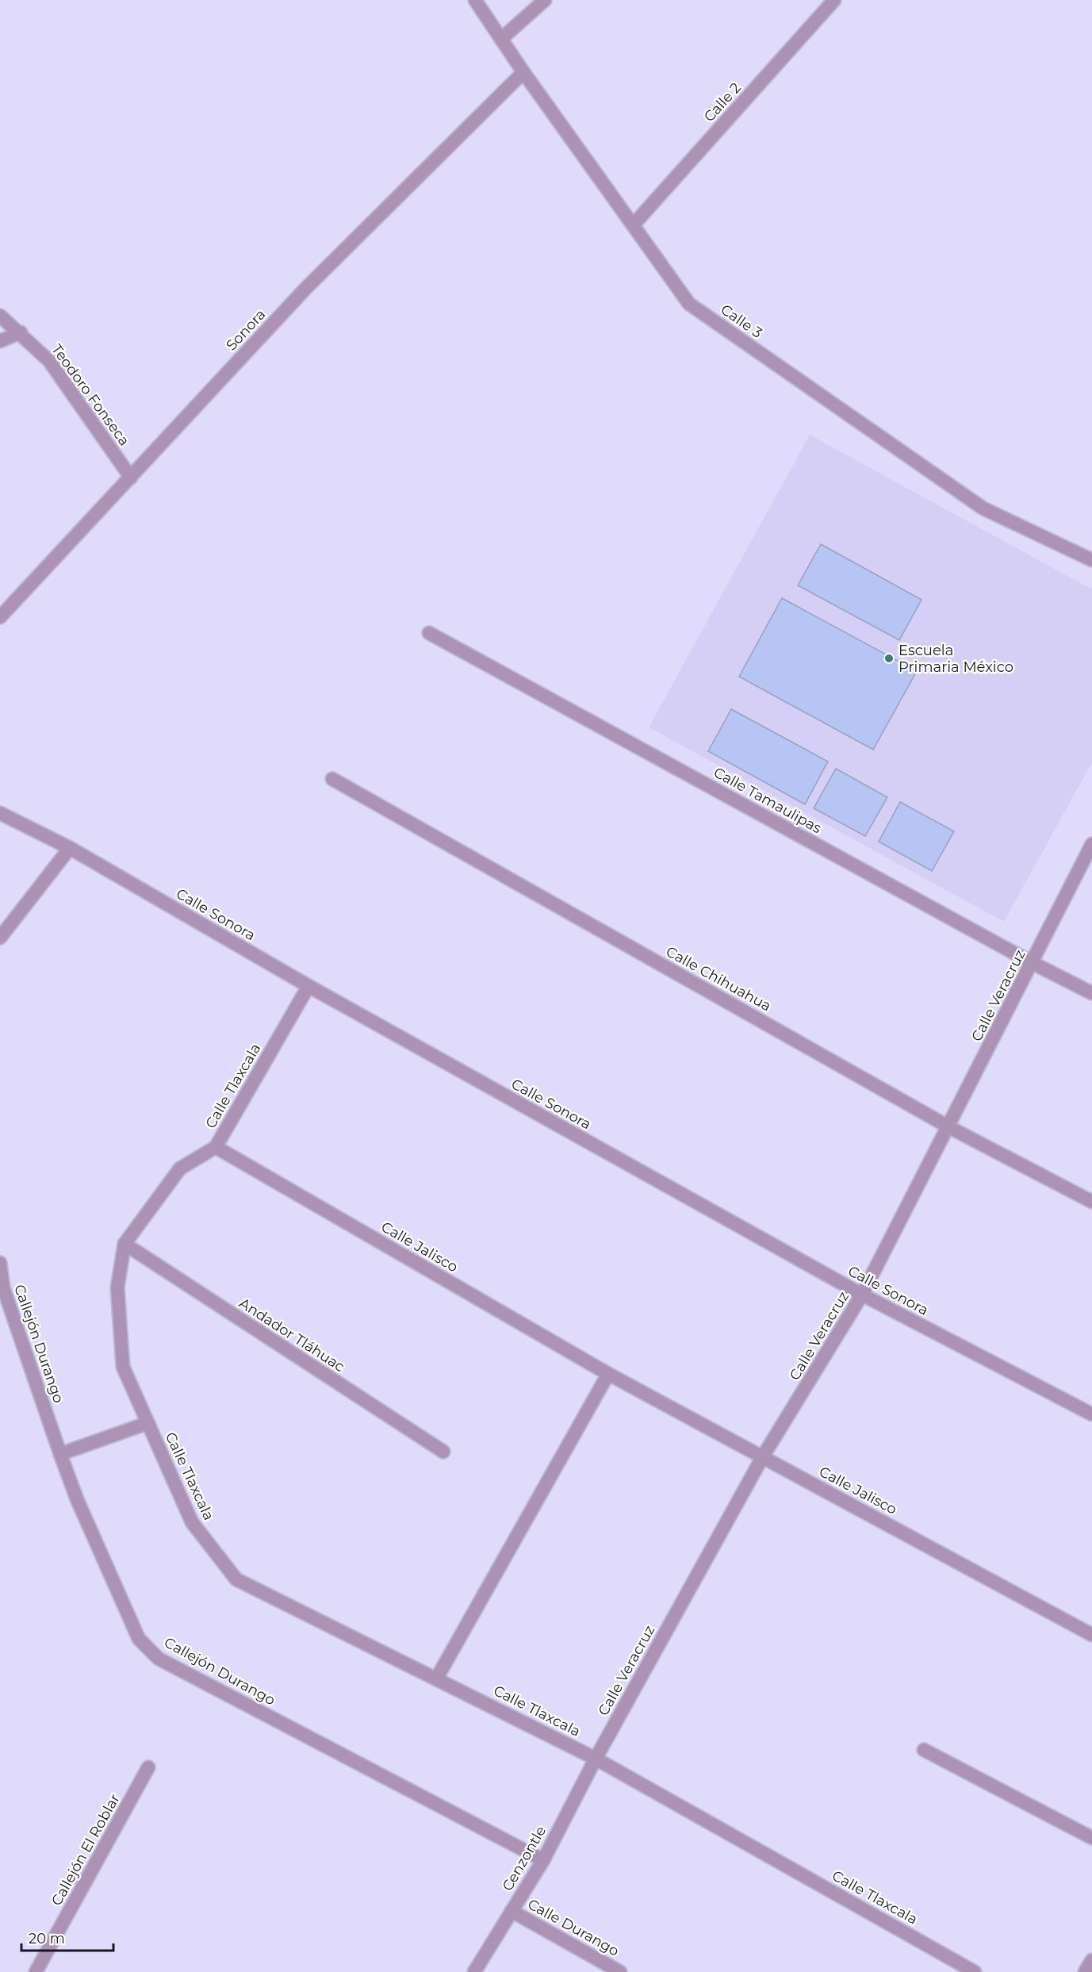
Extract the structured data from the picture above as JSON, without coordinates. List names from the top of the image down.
{
  "streets": {
    "street": [
      "Calle 2",
      "Calle 3",
      "Sonora",
      "Teodoro Fonseca",
      "Calle Tamaulipas",
      "Calle Sonora",
      "Calle Chihuahua",
      "Calle Veracruz",
      "Calle Tlaxcala",
      "Calle Jalisco",
      "Andador Tláhuac",
      "Callejón Durango",
      "Callejón El Roblar",
      "Cenzontle",
      "Calle Durango"
    ]
  },
  "crossings": [
    ["Calle 2", "Calle 3"],
    ["Calle 3", "Sonora"],
    ["Sonora", "Teodoro Fonseca"],
    ["Calle Tamaulipas", "Calle Veracruz"],
    ["Calle Sonora", "Calle Veracruz"],
    ["Calle Sonora", "Calle Tlaxcala"],
    ["Calle Chihuahua", "Calle Veracruz"],
    ["Calle Veracruz", "Calle Tlaxcala"],
    ["Calle Veracruz", "Calle Jalisco"],
    ["Calle Veracruz", "Cenzontle"],
    ["Calle Tlaxcala", "Calle Jalisco"],
    ["Calle Tlaxcala", "Andador Tláhuac"],
    ["Calle Tlaxcala", "Callejón Durango"],
    ["Calle Tlaxcala", "Cenzontle"],
    ["Callejón Durango", "Cenzontle"],
    ["Cenzontle", "Calle Durango"]
  ],
  "places": ["Escuela Primaria México"],
  "scale_bar": "20 m"
}
